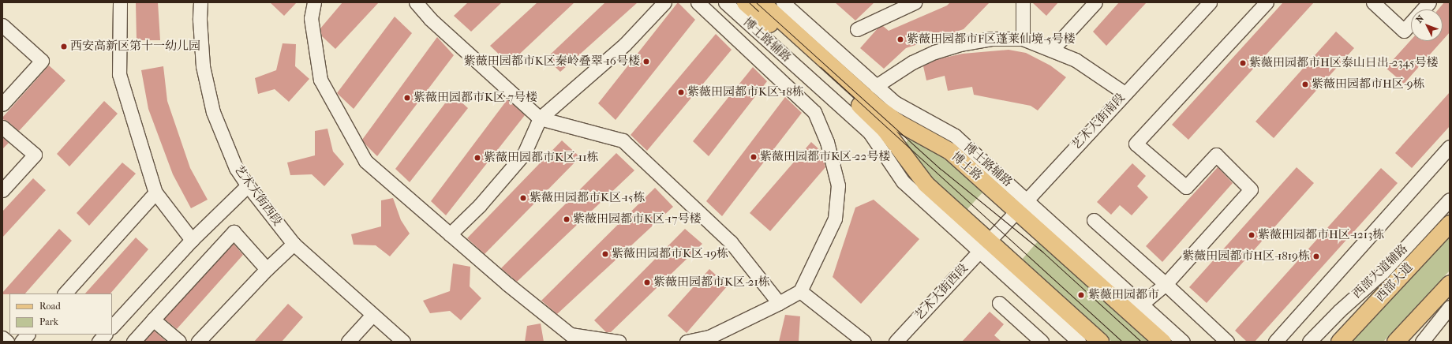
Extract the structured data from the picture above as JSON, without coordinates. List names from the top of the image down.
{
  "streets": {
    "main road": ["博士路", "西部大道"],
    "street": [
      "博士路辅路",
      "艺术大街南段",
      "艺术大街西段",
      "西部大道辅路"
    ]
  },
  "crossings": [
    ["博士路辅路", "艺术大街南段"],
    ["博士路辅路", "博士路"],
    ["艺术大街南段", "博士路"],
    ["艺术大街南段", "艺术大街西段"]
  ],
  "places": [
    "紫薇田园都市F区蓬莱仙境-5号楼",
    "西安高新区第十一幼儿园",
    "紫薇田园都市K区秦岭叠翠-16号楼",
    "紫薇田园都市H区泰山日出-2345号楼",
    "紫薇田园都市H区-9栋",
    "紫薇田园都市K区-18栋",
    "紫薇田园都市K区-7号楼",
    "紫薇田园都市K区-22号楼",
    "紫薇田园都市K区-11栋",
    "紫薇田园都市K区-15栋",
    "紫薇田园都市K区-17号楼",
    "紫薇田园都市H区-1213栋",
    "紫薇田园都市K区-19栋",
    "紫薇田园都市H区-1819栋",
    "紫薇田园都市K区-21栋",
    "紫薇田园都市"
  ],
  "legend": ["Road", "Park"],
  "north": "top left"
}
